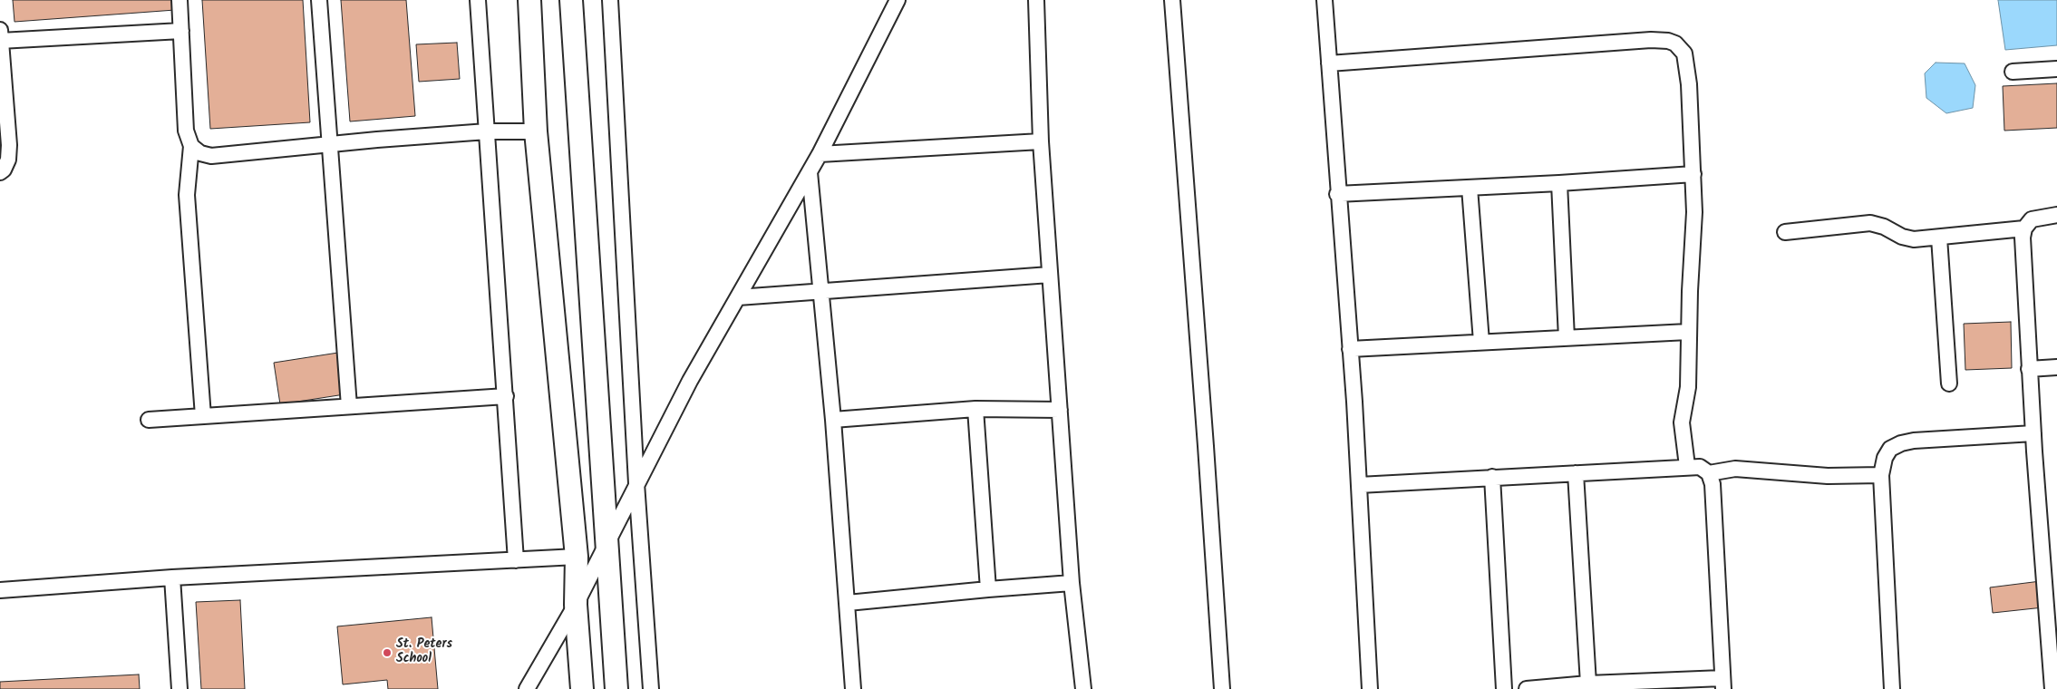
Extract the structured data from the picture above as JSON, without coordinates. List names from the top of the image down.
{
  "places": ["St. Peters School"]
}
